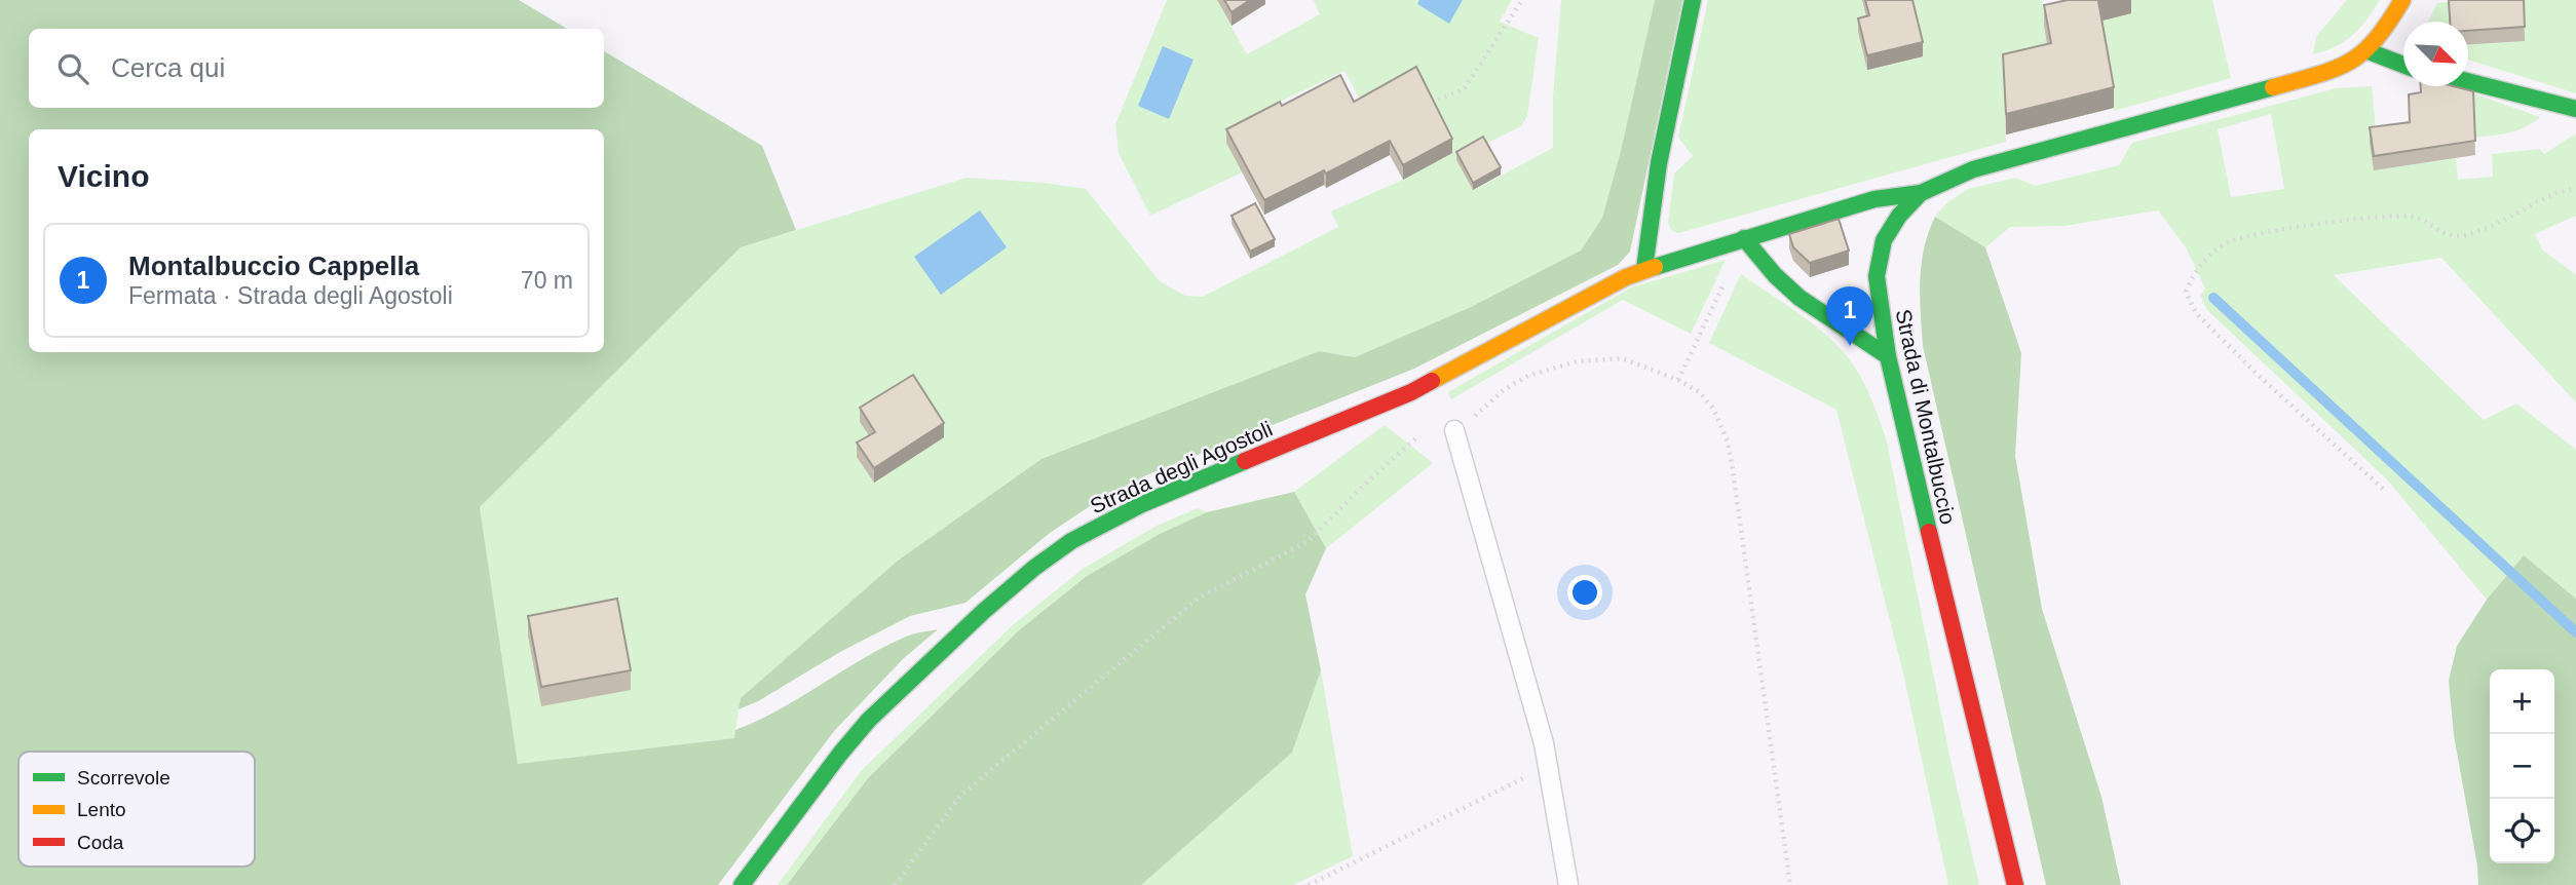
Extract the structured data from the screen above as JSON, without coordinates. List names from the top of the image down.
{
  "streets": {
    "street": ["Strada di Montalbuccio", "Strada degli Agostoli"]
  },
  "crossings": [
    ["Strada di Montalbuccio", "Strada degli Agostoli"]
  ],
  "legend": ["Scorrevole", "Lento", "Coda"],
  "north": "bottom right",
  "page": {
    "search": "Cerca qui",
    "heading": "Vicino",
    "list": [
      {
        "mark": "1",
        "name": "Montalbuccio Cappella",
        "note": "Fermata · Strada degli Agostoli",
        "value": "70 m"
      }
    ],
    "pins": "1",
    "map_buttons": ["+", "−"]
  }
}
